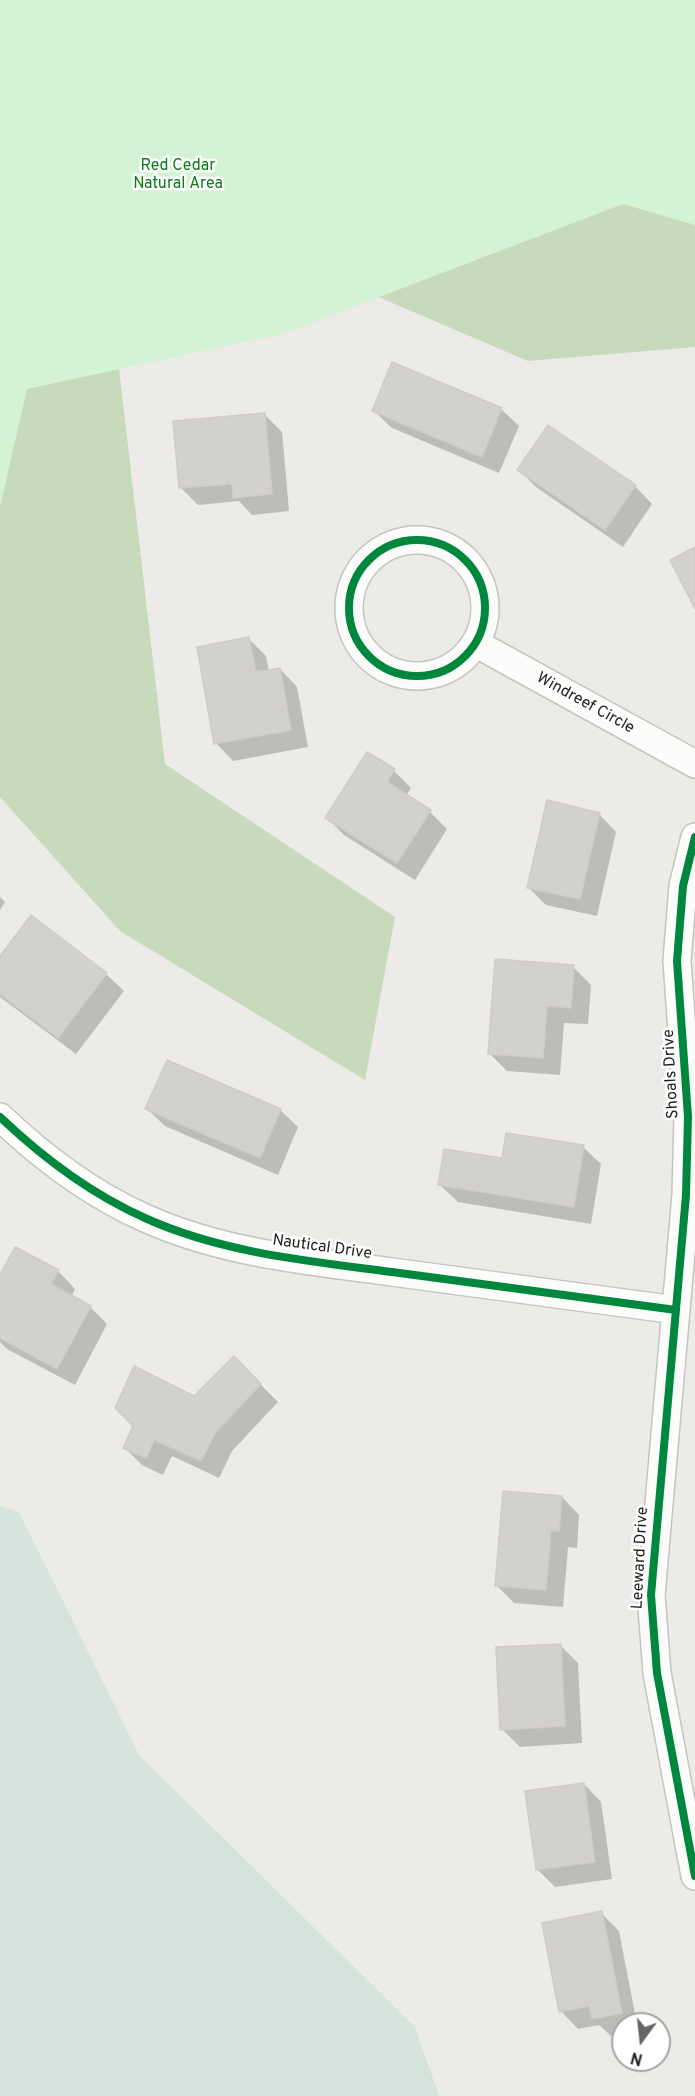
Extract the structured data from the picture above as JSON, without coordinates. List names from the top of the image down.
{
  "streets": {
    "street": [
      "Windreef Circle",
      "Shoals Drive",
      "Nautical Drive",
      "Leeward Drive"
    ]
  },
  "crossings": [
    ["Shoals Drive", "Nautical Drive"],
    ["Shoals Drive", "Leeward Drive"],
    ["Nautical Drive", "Leeward Drive"]
  ],
  "parks": ["Red Cedar Natural Area"],
  "north": "bottom"
}
